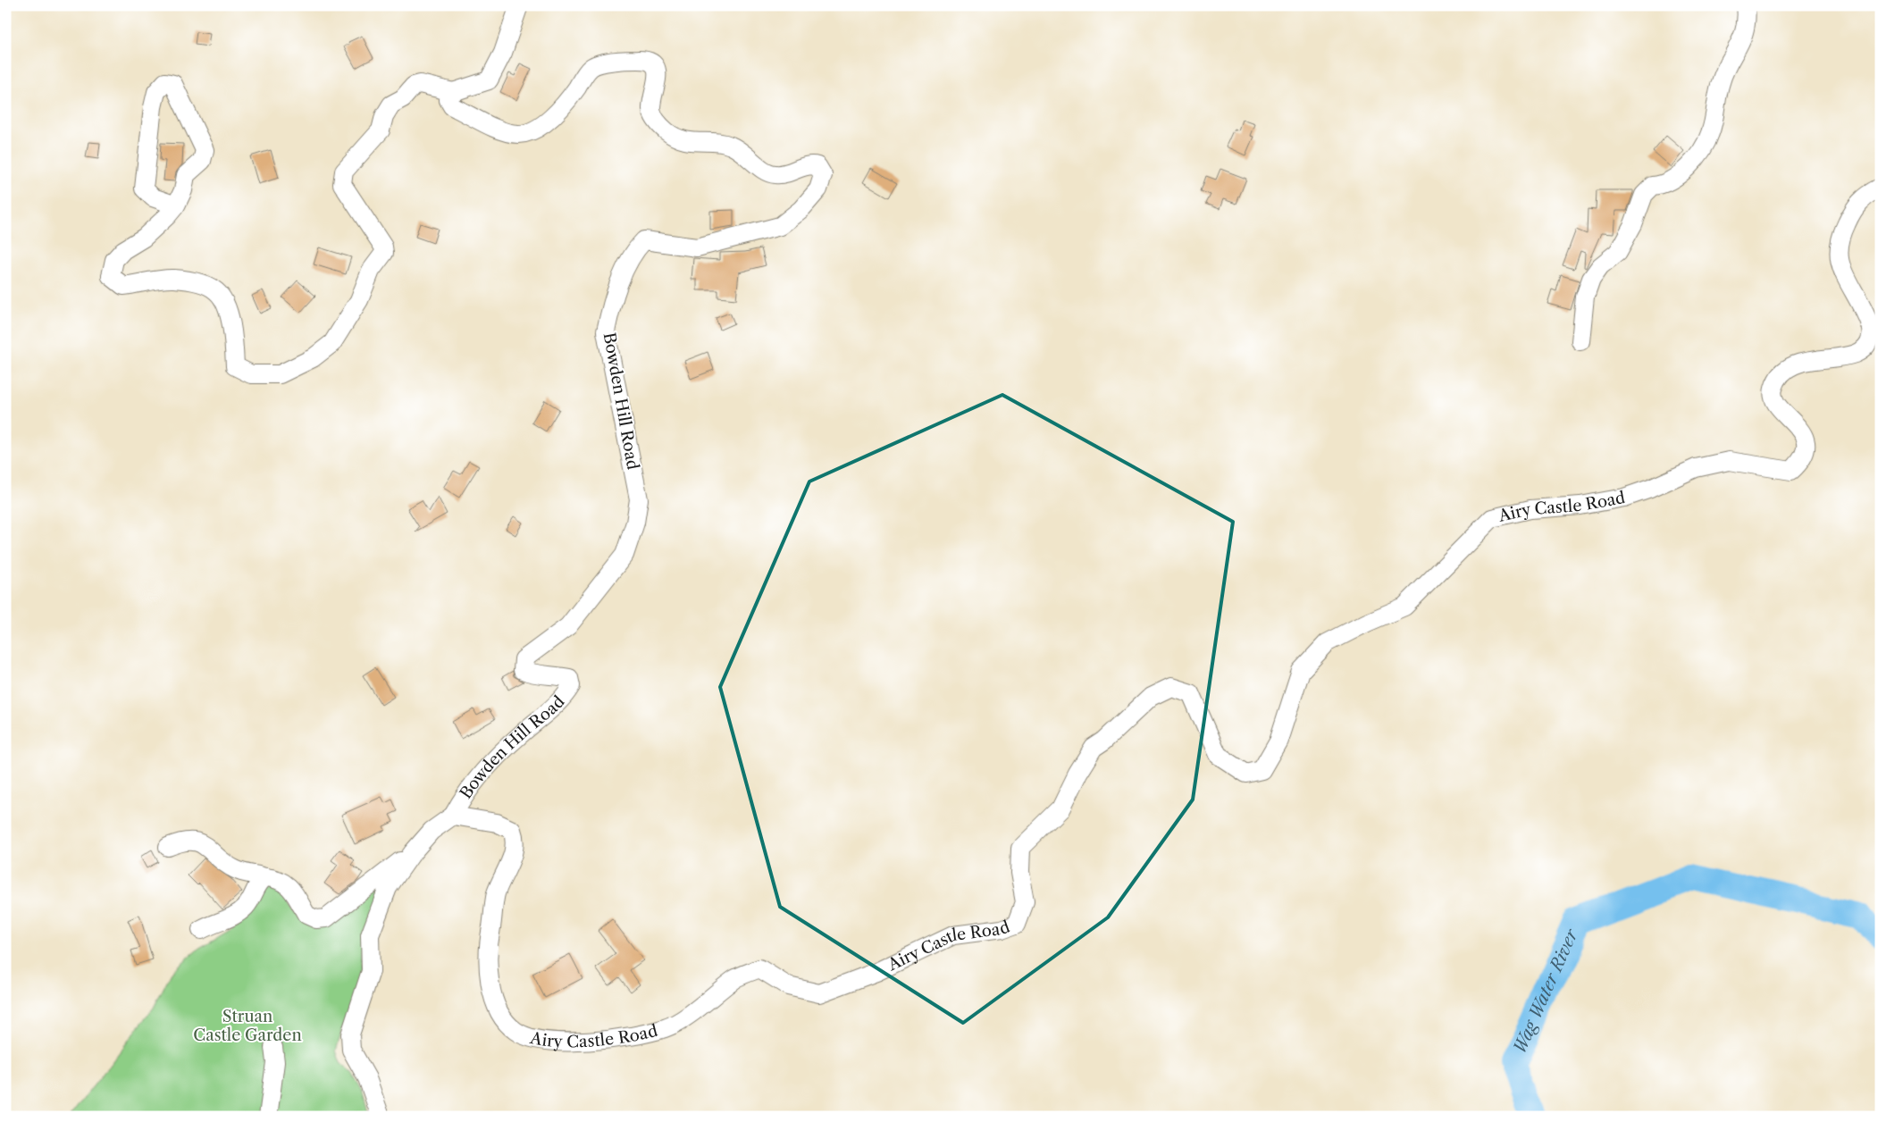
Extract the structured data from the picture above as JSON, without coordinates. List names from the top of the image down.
{
  "streets": {
    "street": ["Bowden Hill Road", "Airy Castle Road"]
  },
  "crossings": [
    ["Bowden Hill Road", "Airy Castle Road"]
  ],
  "water": ["Wag Water River"],
  "parks": ["Struan Castle Garden"]
}
